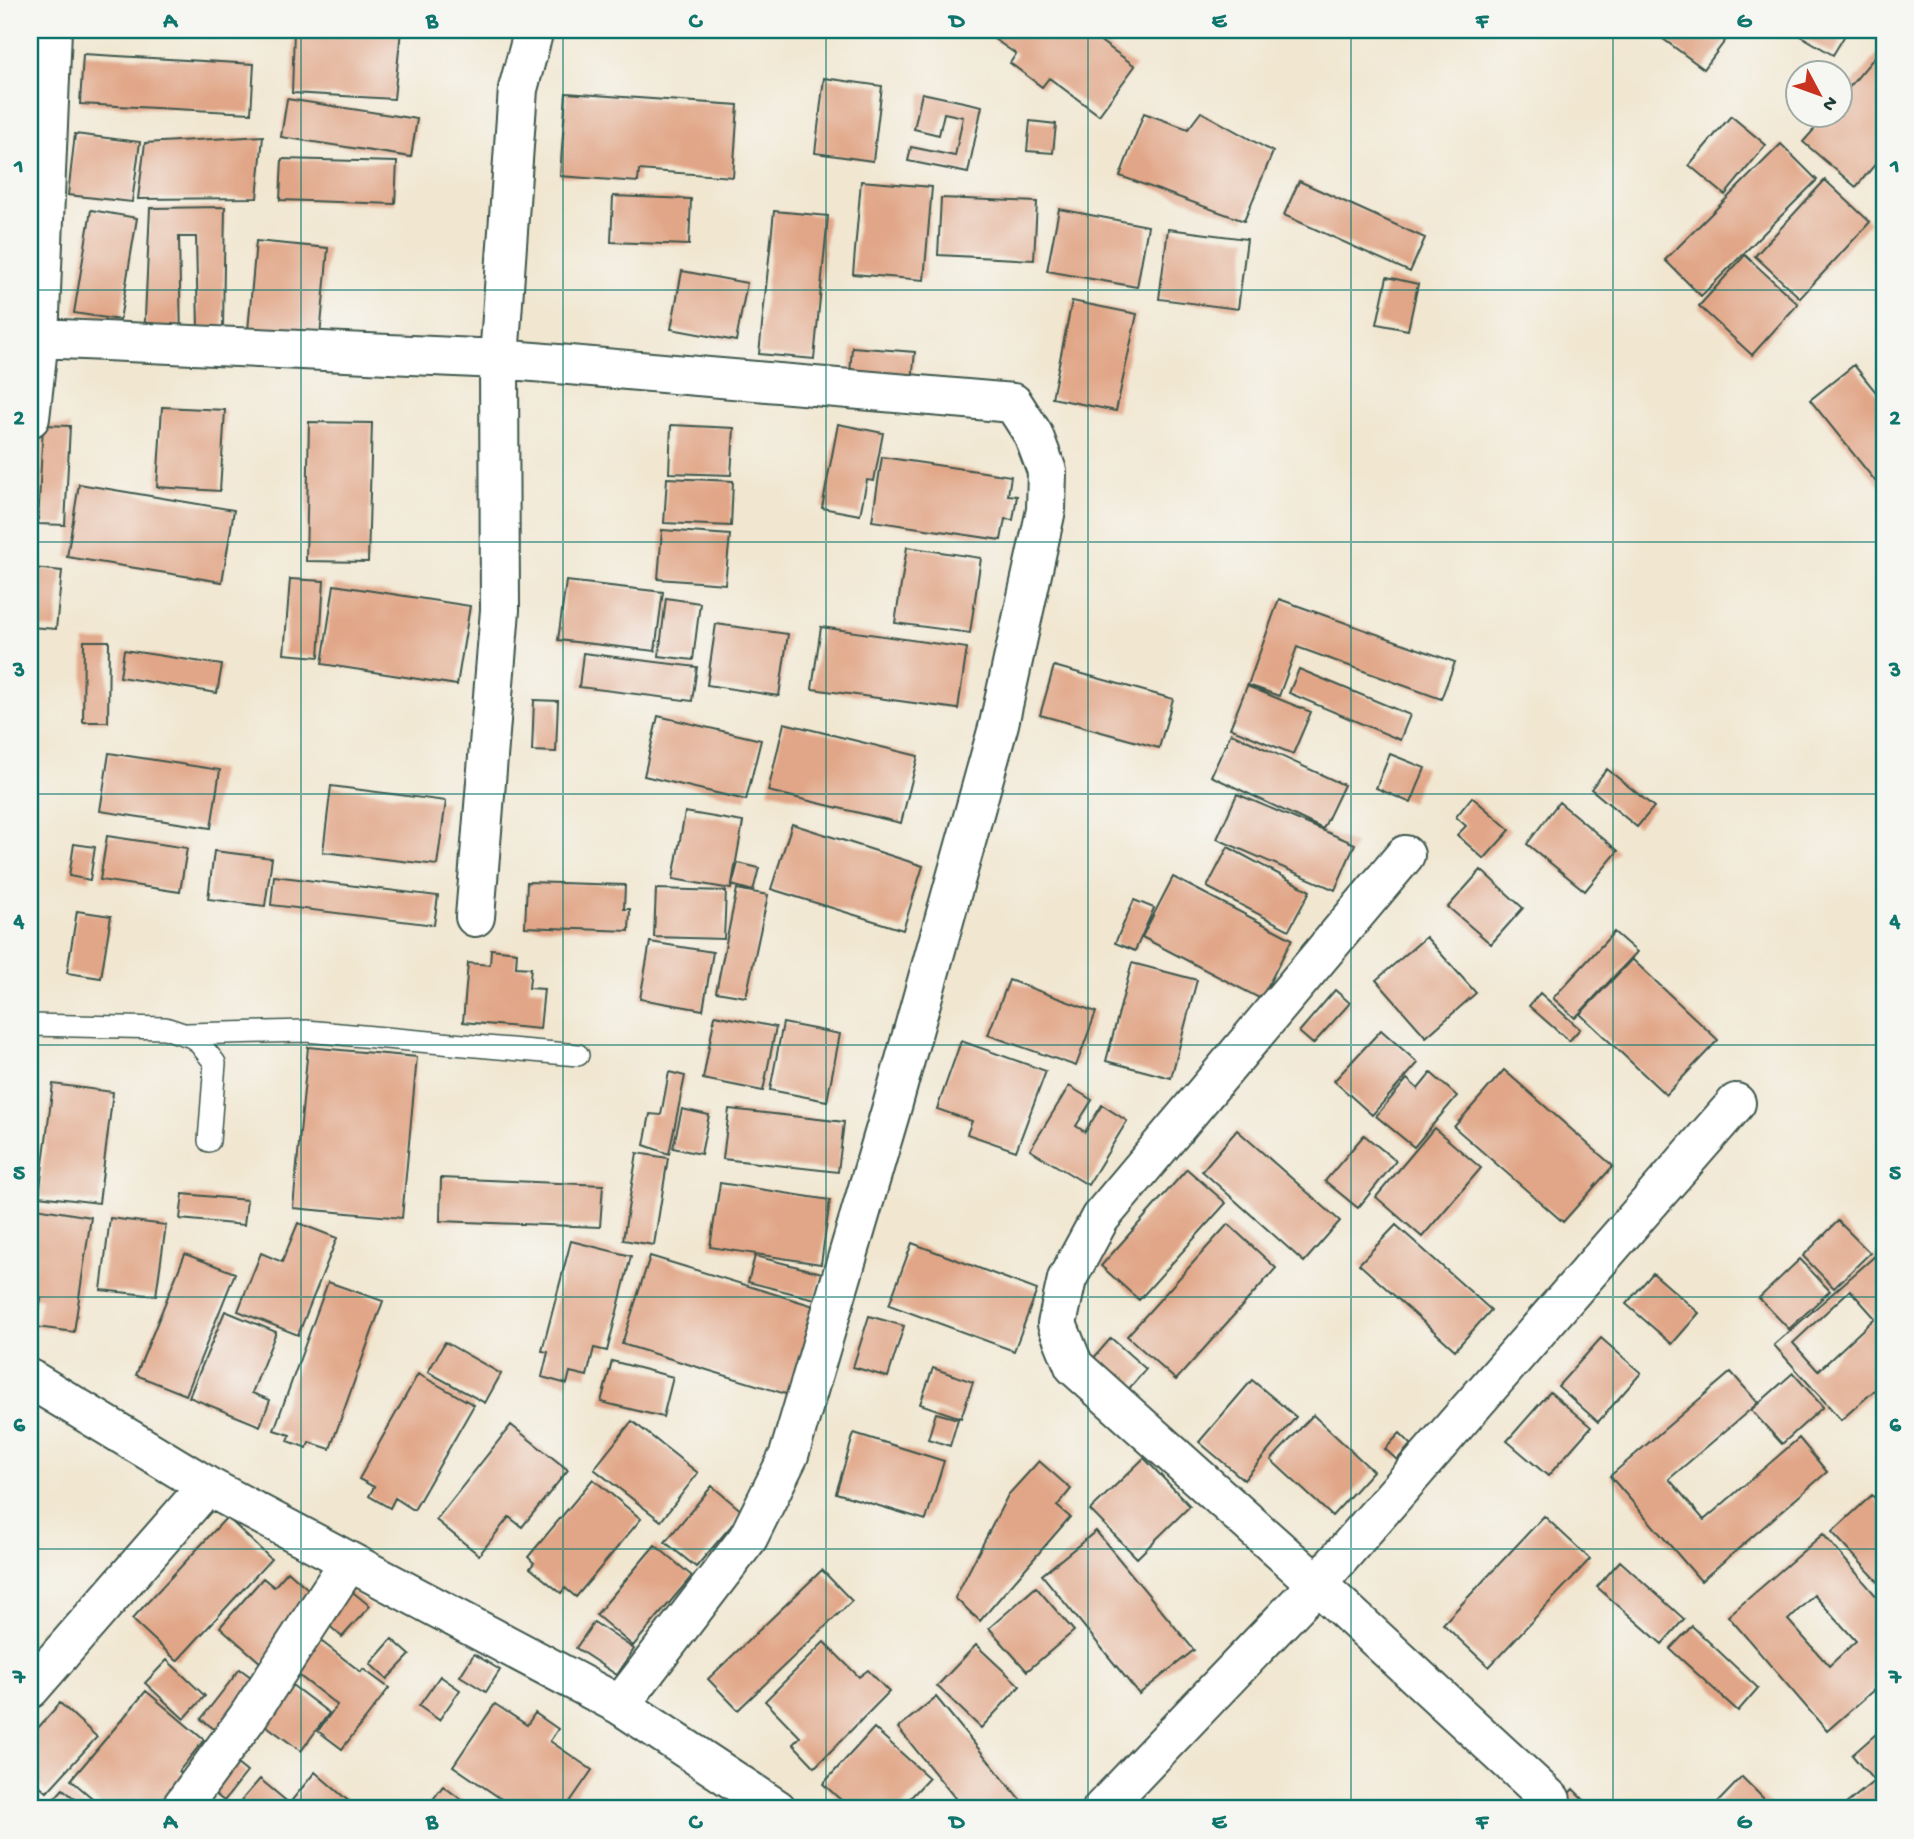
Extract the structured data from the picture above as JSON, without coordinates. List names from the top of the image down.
{
  "north": "bottom right",
  "grid": {
    "columns": [
      "A",
      "B",
      "C",
      "D",
      "E",
      "F",
      "G"
    ],
    "rows": [
      "1",
      "2",
      "3",
      "4",
      "5",
      "6",
      "7"
    ]
  }
}
